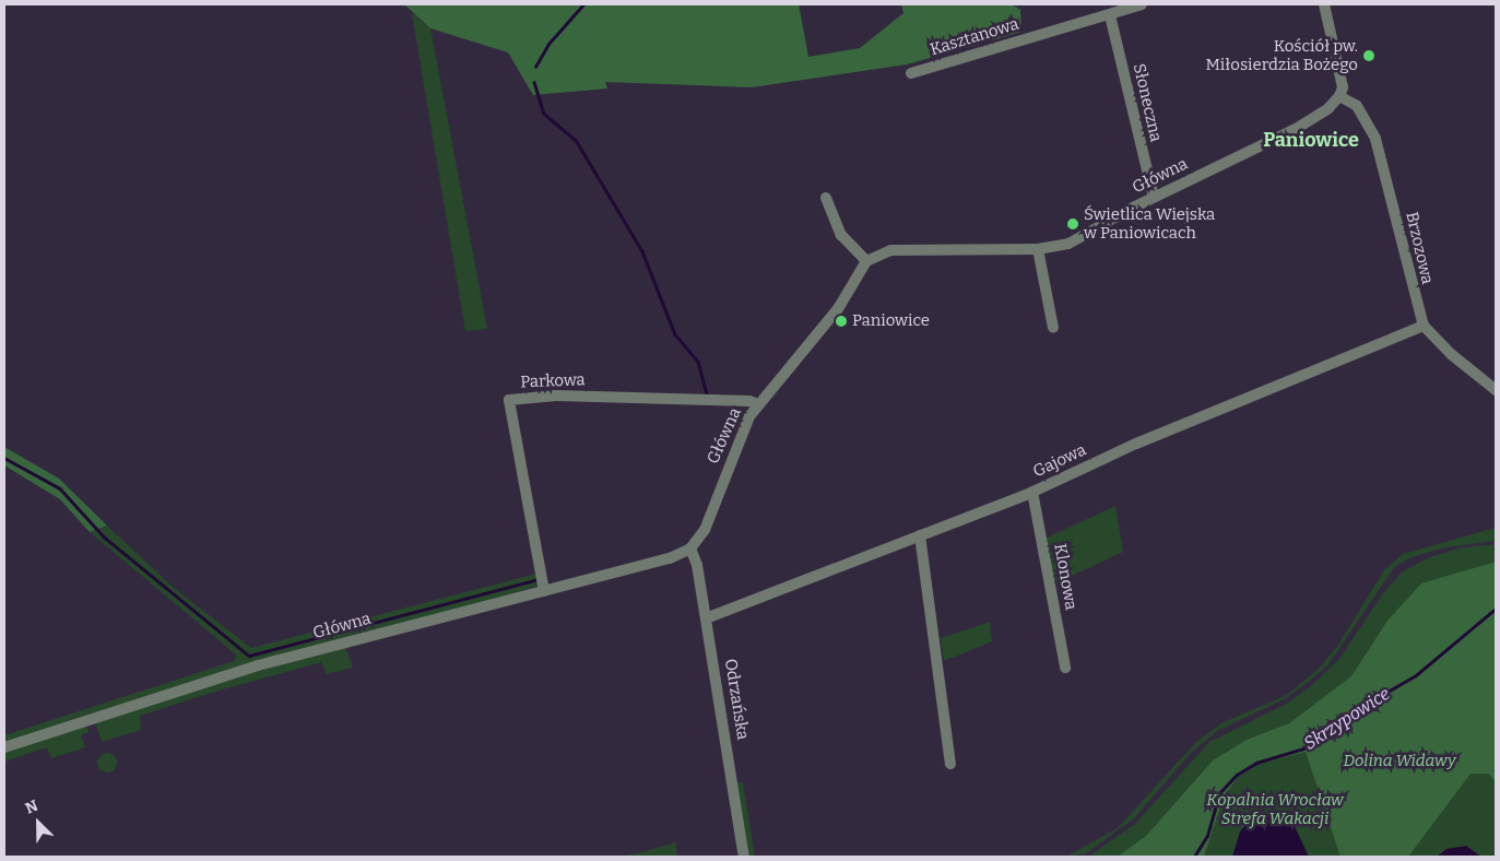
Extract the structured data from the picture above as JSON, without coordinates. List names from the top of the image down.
{
  "streets": {
    "street": [
      "Kasztanowa",
      "Słoneczna",
      "Główna",
      "Brzozowa",
      "Parkowa",
      "Gajowa",
      "Klonowa",
      "Odrzańska"
    ]
  },
  "crossings": [
    ["Kasztanowa", "Słoneczna"],
    ["Słoneczna", "Główna"],
    ["Główna", "Brzozowa"],
    ["Główna", "Parkowa"],
    ["Główna", "Odrzańska"],
    ["Brzozowa", "Gajowa"],
    ["Gajowa", "Klonowa"],
    ["Gajowa", "Odrzańska"]
  ],
  "districts": ["Paniowice"],
  "water": ["Skrzypowice"],
  "parks": ["Dolina Widawy", "Kopalnia Wrocław Strefa Wakacji"],
  "places": ["Kościół pw. Miłosierdzia Bożego", "Świetlica Wiejska w Paniowicach", "Paniowice"],
  "north": "top left"
}
